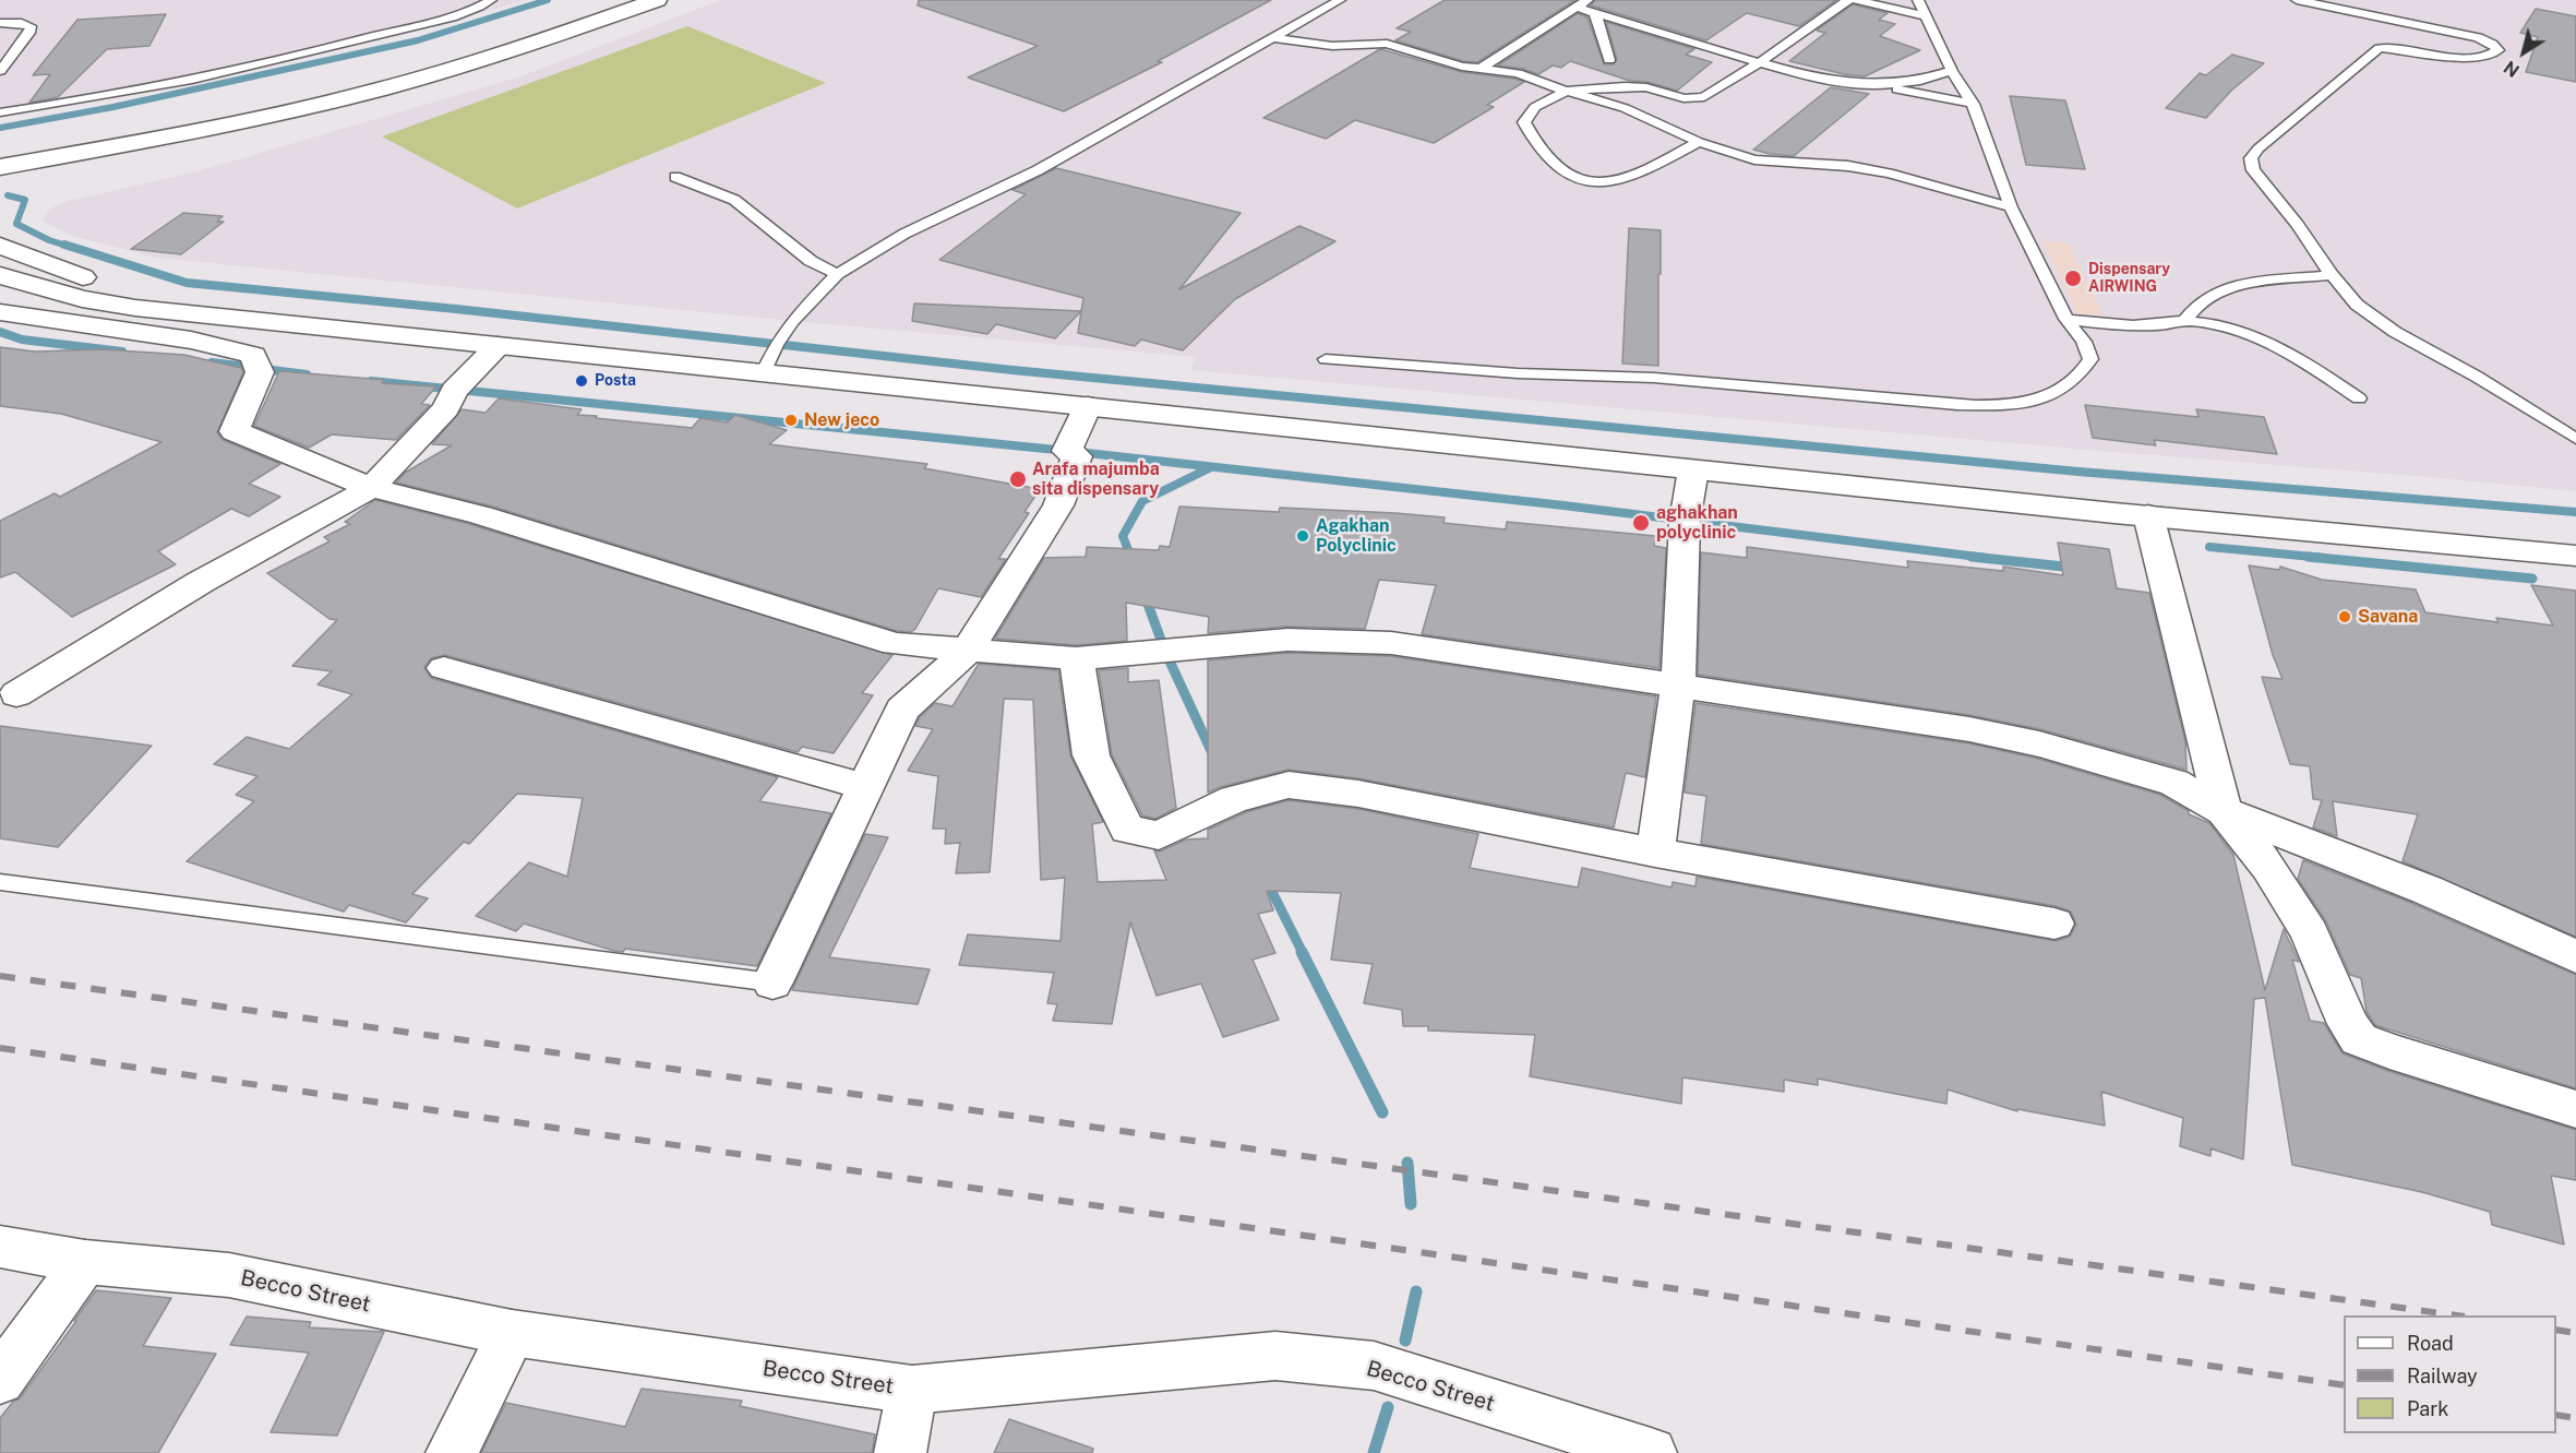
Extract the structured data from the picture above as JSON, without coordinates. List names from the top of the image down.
{
  "streets": {
    "main road": ["Becco Street"]
  },
  "places": [
    "Dispensary AIRWING",
    "Posta",
    "New jeco",
    "Arafa majumba sita dispensary",
    "aghakhan polyclinic",
    "Agakhan Polyclinic",
    "Savana"
  ],
  "legend": ["Road", "Railway", "Park"],
  "north": "bottom left"
}
